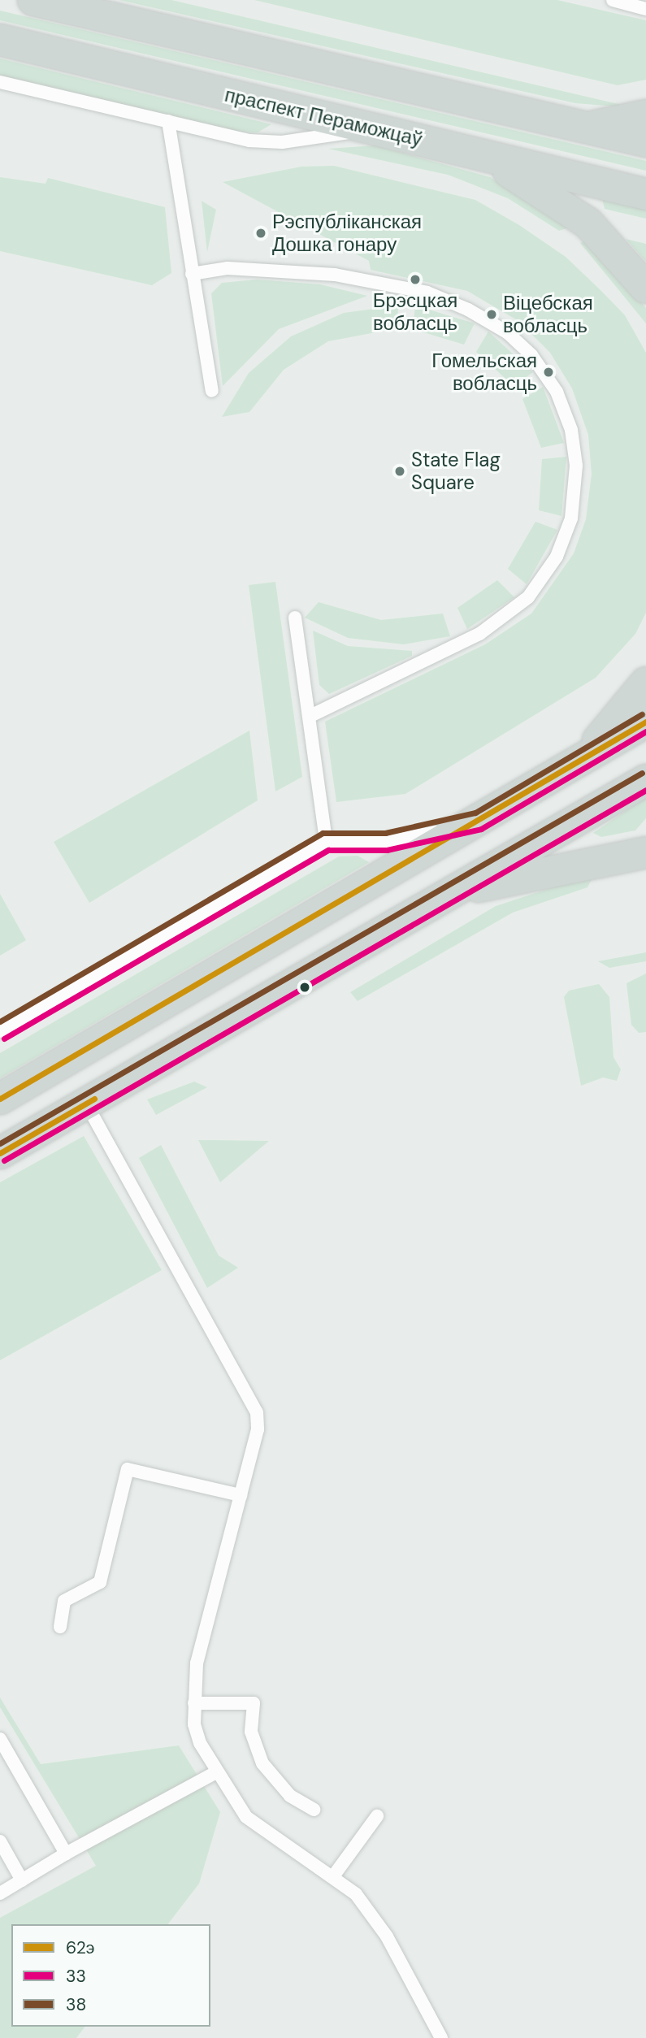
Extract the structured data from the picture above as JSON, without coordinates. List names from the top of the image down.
{
  "streets": {
    "main road": ["праспект Пераможцаў"]
  },
  "places": [
    "Рэспубліканская Дошка гонару",
    "Брэсцкая вобласць",
    "Віцебская вобласць",
    "Гомельская вобласць",
    "State Flag Square"
  ],
  "lines": ["transit line 38", "transit line 62э", "transit line 33"],
  "legend": ["62э", "33", "38"]
}
